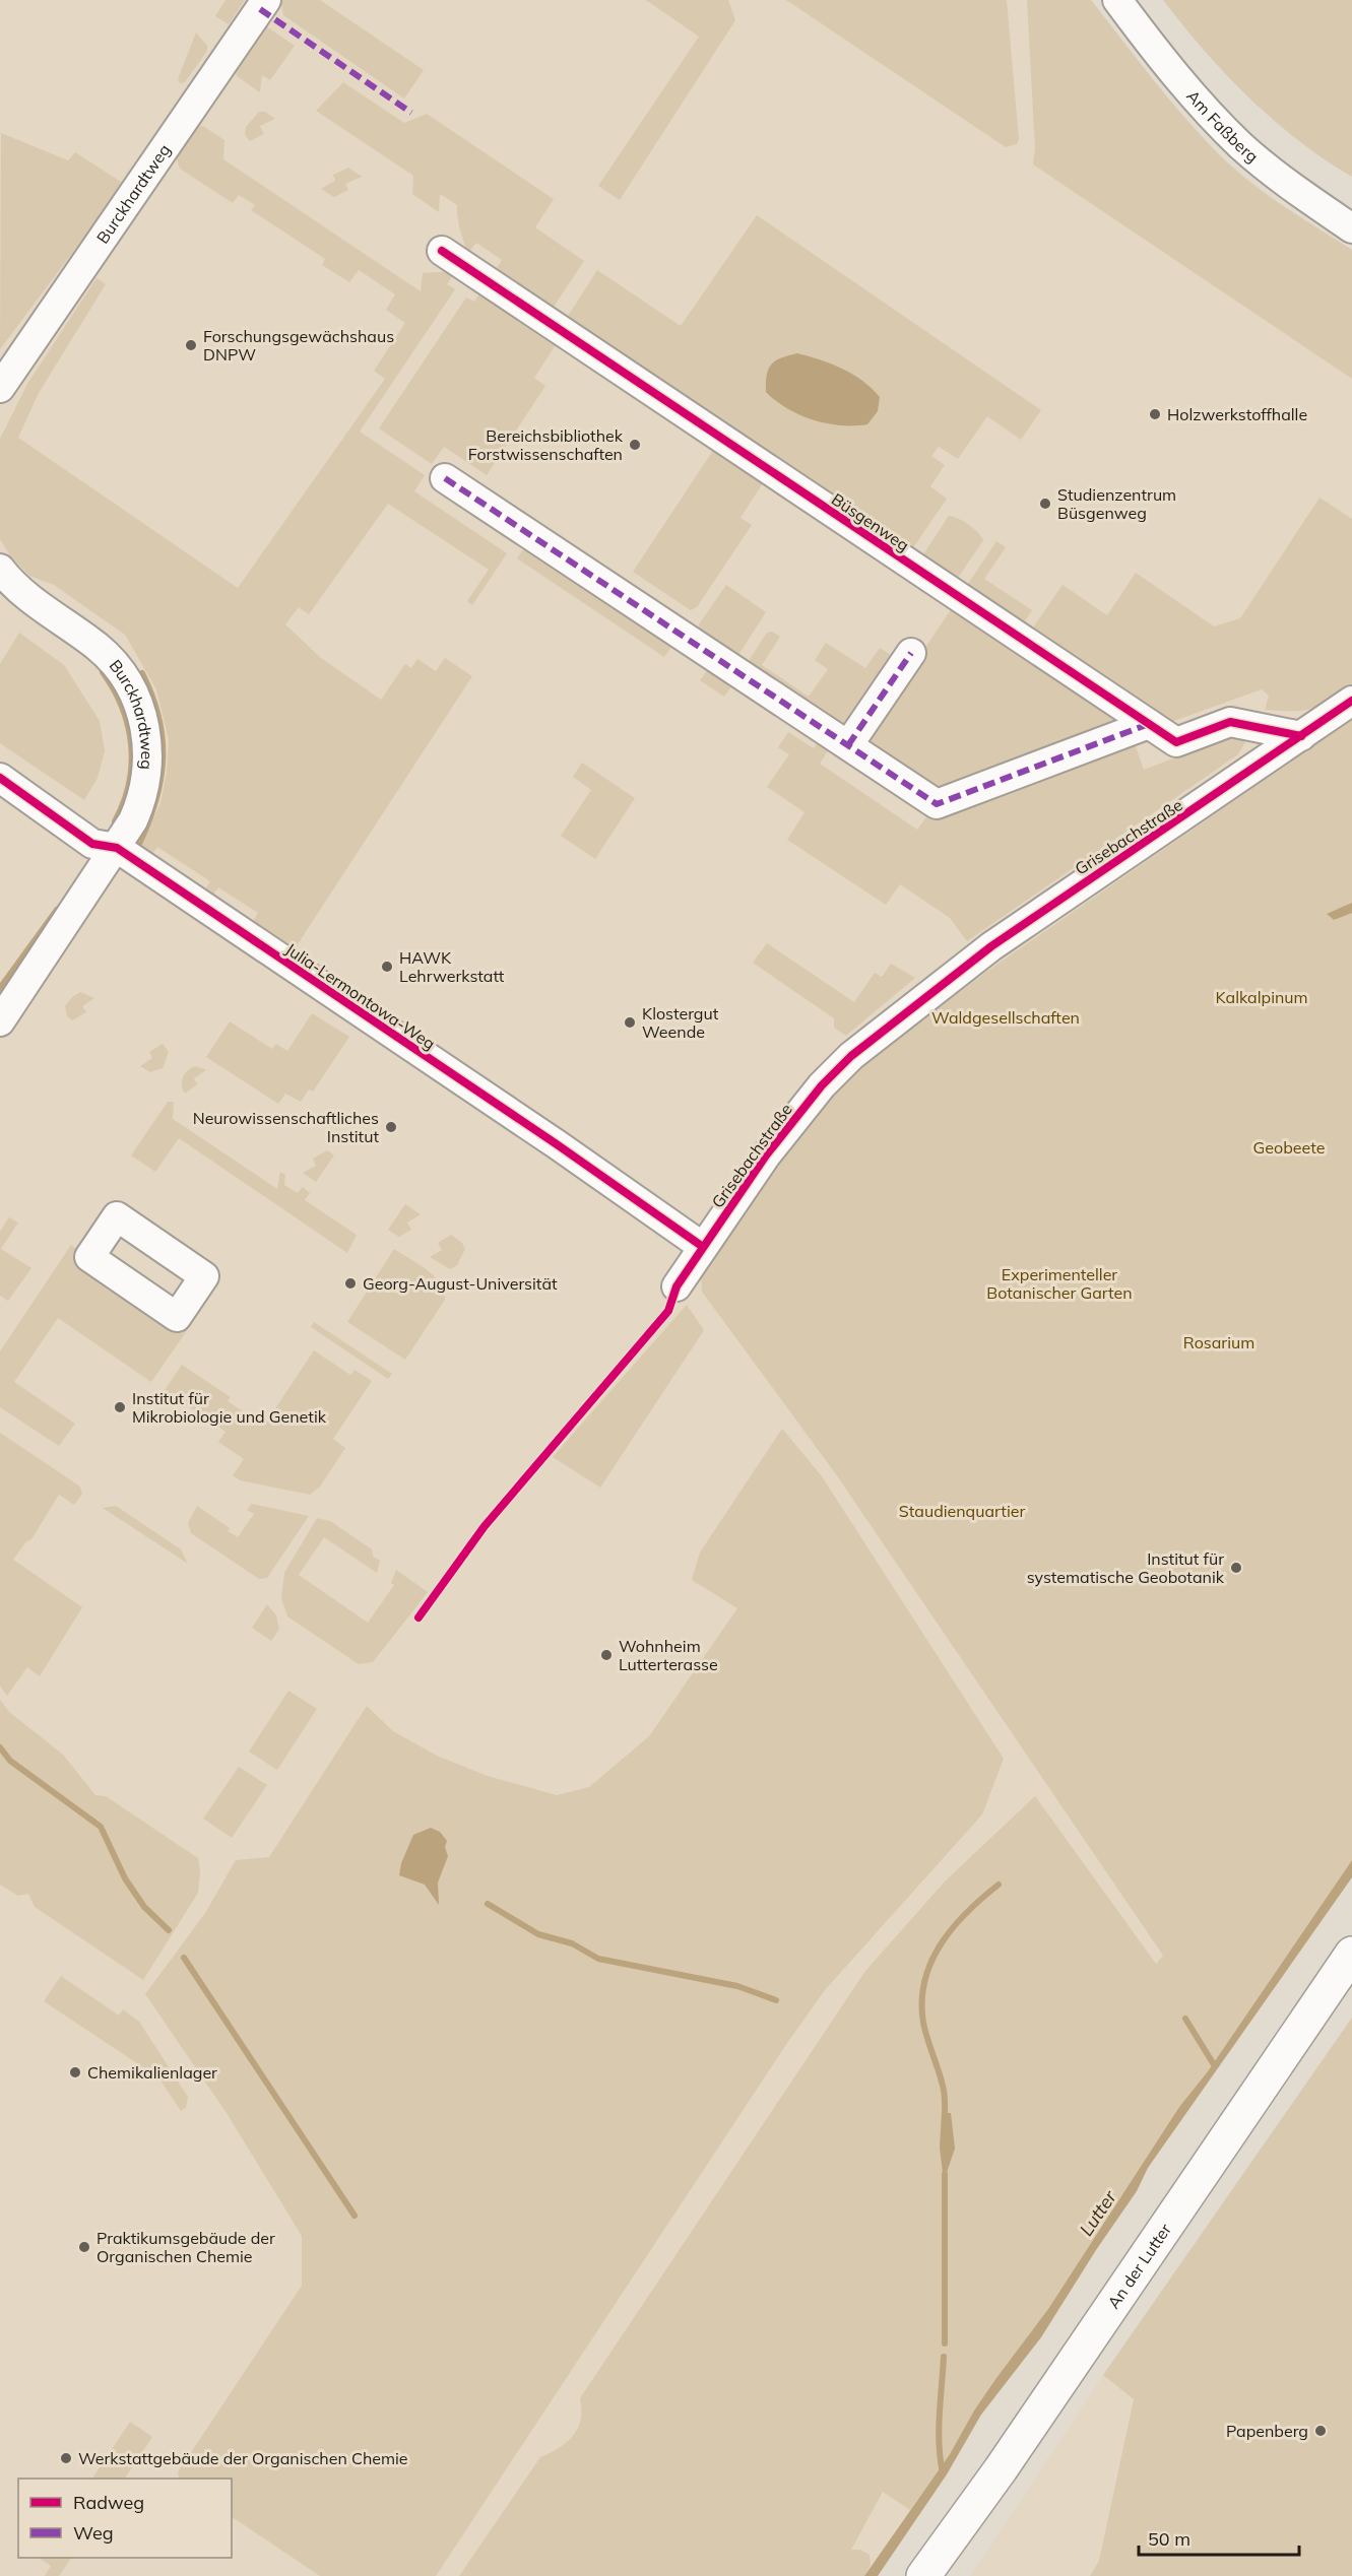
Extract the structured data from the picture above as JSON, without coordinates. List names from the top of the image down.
{
  "streets": {
    "main road": ["An der Lutter"],
    "street": [
      "Am Faßberg",
      "Burckhardtweg",
      "Büsgenweg",
      "Grisebachstraße",
      "Julia-Lermontowa-Weg"
    ]
  },
  "crossings": [
    ["Burckhardtweg", "Julia-Lermontowa-Weg"],
    ["Büsgenweg", "Grisebachstraße"],
    ["Grisebachstraße", "Julia-Lermontowa-Weg"]
  ],
  "water": ["Lutter"],
  "parks": [
    "Kalkalpinum",
    "Waldgesellschaften",
    "Geobeete",
    "Experimenteller Botanischer Garten",
    "Rosarium",
    "Staudienquartier"
  ],
  "places": [
    "Forschungsgewächshaus DNPW",
    "Holzwerkstoffhalle",
    "Bereichsbibliothek Forstwissenschaften",
    "Studienzentrum Büsgenweg",
    "HAWK Lehrwerkstatt",
    "Klostergut Weende",
    "Neurowissenschaftliches Institut",
    "Georg-August-Universität",
    "Institut für Mikrobiologie und Genetik",
    "Institut für systematische Geobotanik",
    "Wohnheim Lutterterasse",
    "Chemikalienlager",
    "Praktikumsgebäude der Organischen Chemie",
    "Papenberg",
    "Werkstattgebäude der Organischen Chemie"
  ],
  "legend": ["Radweg", "Weg"],
  "scale_bar": "50 m"
}
